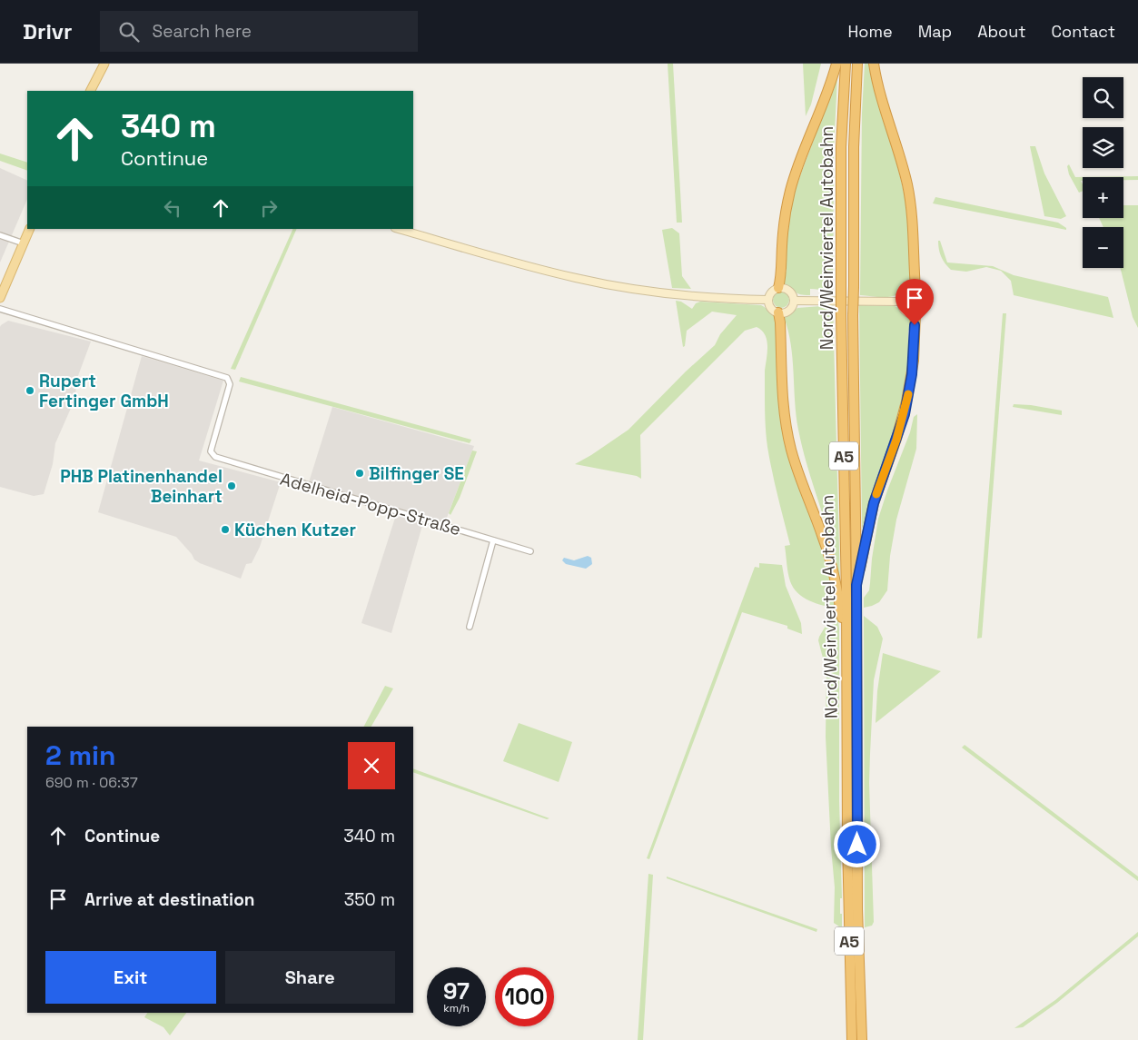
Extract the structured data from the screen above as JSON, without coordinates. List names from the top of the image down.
{
  "streets": {
    "highway": ["Nord/Weinviertel Autobahn", "A5"],
    "street": ["Adelheid-Popp-Straße"]
  },
  "places": [
    "Rupert Fertinger GmbH",
    "Bilfinger SE",
    "PHB Platinenhandel Beinhart",
    "Küchen Kutzer"
  ],
  "page": {
    "header": "Drivr",
    "search": "Search here",
    "nav": [
      "Home",
      "Map",
      "About",
      "Contact"
    ],
    "map_buttons": ["+", "−"],
    "turn": ["340 m", "Continue"],
    "heading": ["2 min", "690 m · 06:37"],
    "list": [
      {
        "name": "Continue",
        "value": "340 m"
      },
      {
        "name": "Arrive at destination",
        "value": "350 m"
      }
    ],
    "buttons": ["Exit", "Share"],
    "speed": "97 km/h",
    "limit": "100"
  }
}
